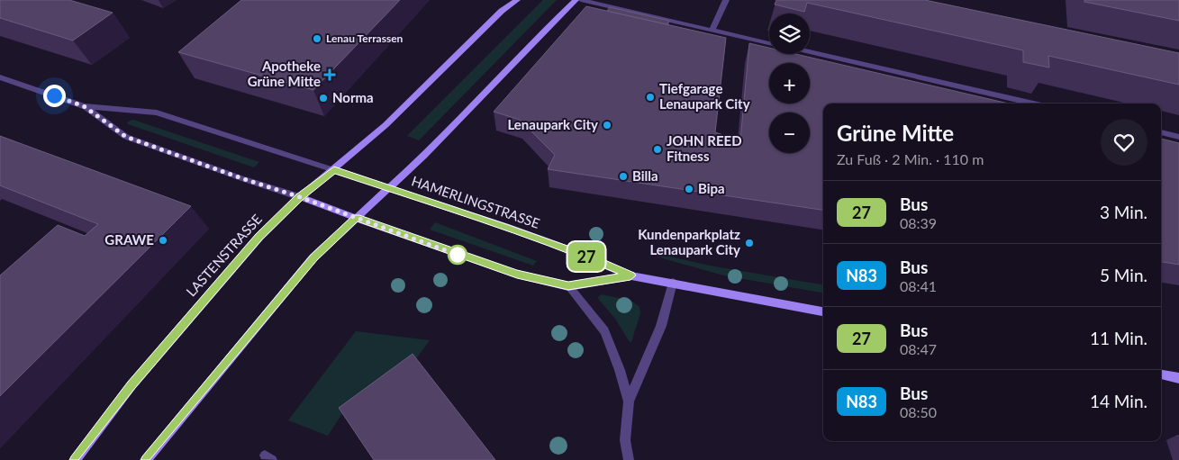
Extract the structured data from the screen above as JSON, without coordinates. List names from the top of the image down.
{
  "streets": {
    "main road": ["HAMERLINGSTRASSE", "LASTENSTRASSE"]
  },
  "crossings": [
    ["HAMERLINGSTRASSE", "LASTENSTRASSE"]
  ],
  "places": {
    "other": [
      "Lenau Terrassen",
      "Tiefgarage Lenaupark City",
      "Norma",
      "Lenaupark City",
      "JOHN REED Fitness",
      "Billa",
      "Bipa",
      "GRAWE",
      "Kundenparkplatz Lenaupark City"
    ],
    "health": ["Apotheke Grüne Mitte"]
  },
  "lines": ["bus line 27"],
  "page": {
    "on_map": "27",
    "map_buttons": ["+", "−"],
    "heading": ["Grüne Mitte", "Zu Fuß · 2 Min. · 110 m"],
    "list": [
      {
        "mark": "27",
        "name": "Bus",
        "note": "08:39",
        "value": "3 Min."
      },
      {
        "mark": "N83",
        "name": "Bus",
        "note": "08:41",
        "value": "5 Min."
      },
      {
        "mark": "27",
        "name": "Bus",
        "note": "08:47",
        "value": "11 Min."
      },
      {
        "mark": "N83",
        "name": "Bus",
        "note": "08:50",
        "value": "14 Min."
      }
    ]
  }
}
